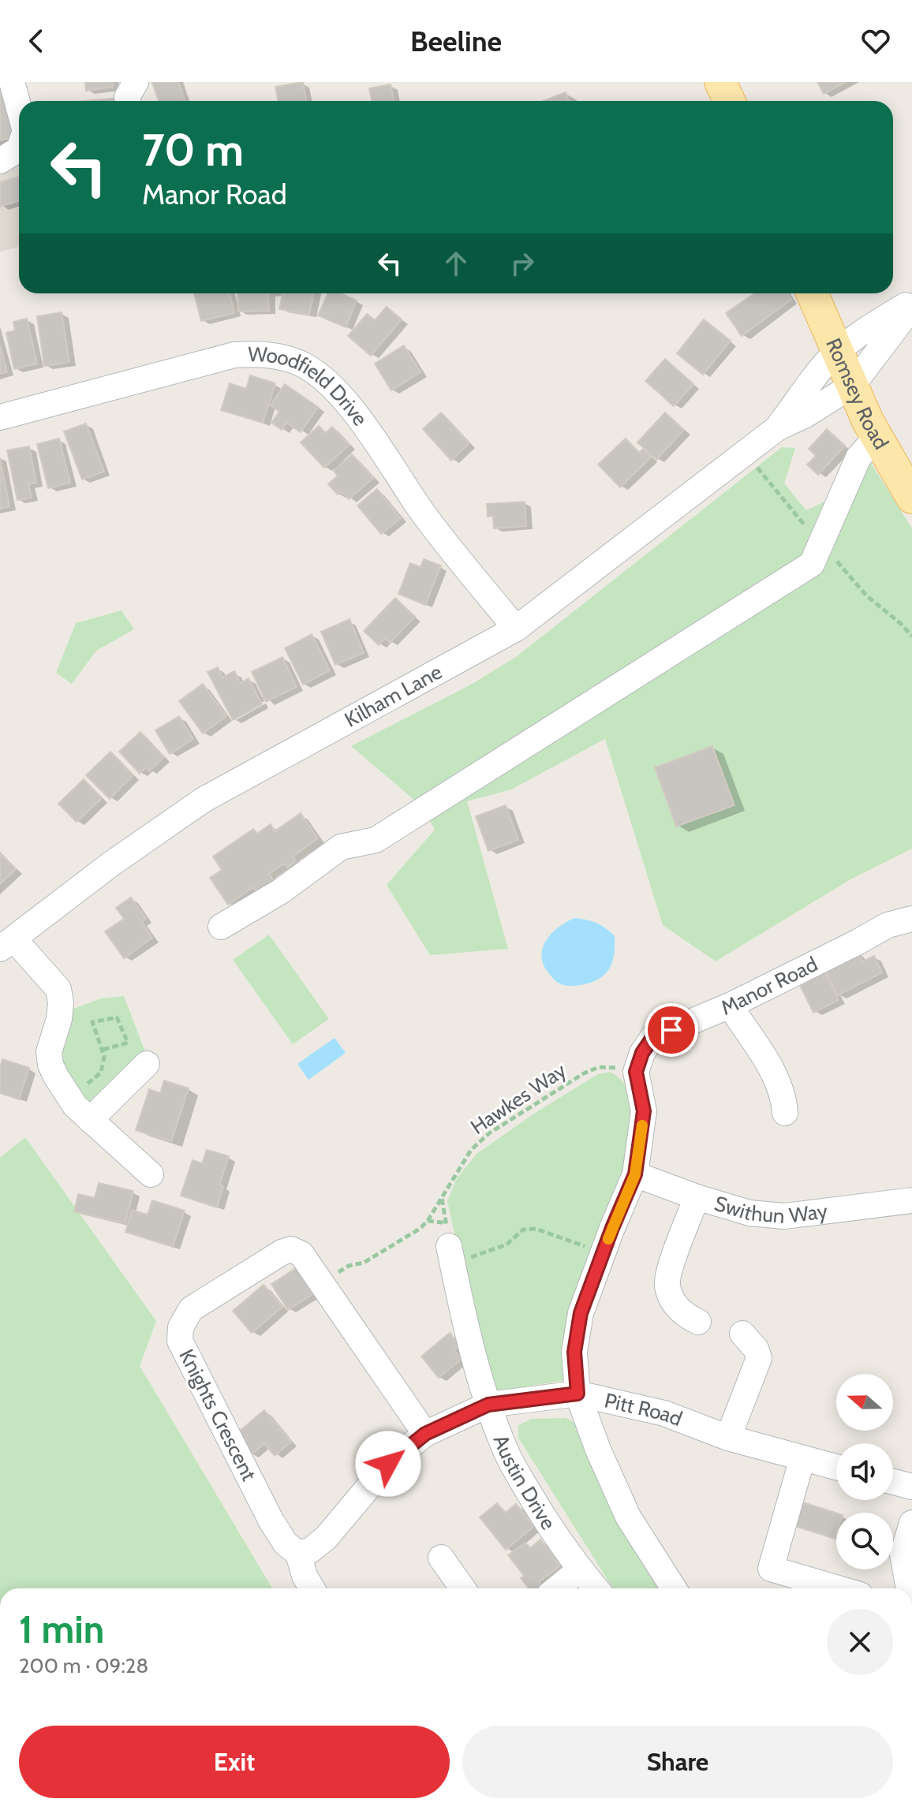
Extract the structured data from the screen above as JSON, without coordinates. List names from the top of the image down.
{
  "streets": {
    "main road": ["Romsey Road"],
    "street": [
      "Woodfield Drive",
      "Kilham Lane",
      "Manor Road",
      "Swithun Way",
      "Pitt Road",
      "Knights Crescent",
      "Austin Drive"
    ],
    "path": ["Hawkes Way"]
  },
  "crossings": [
    ["Woodfield Drive", "Kilham Lane"],
    ["Romsey Road", "Kilham Lane"],
    ["Manor Road", "Hawkes Way"],
    ["Hawkes Way", "Knights Crescent"],
    ["Pitt Road", "Knights Crescent"],
    ["Pitt Road", "Austin Drive"]
  ],
  "north": "left",
  "page": {
    "header": "Beeline",
    "turn": ["70 m", "Manor Road"],
    "heading": ["1 min", "200 m · 09:28"],
    "buttons": ["Exit", "Share"]
  }
}
